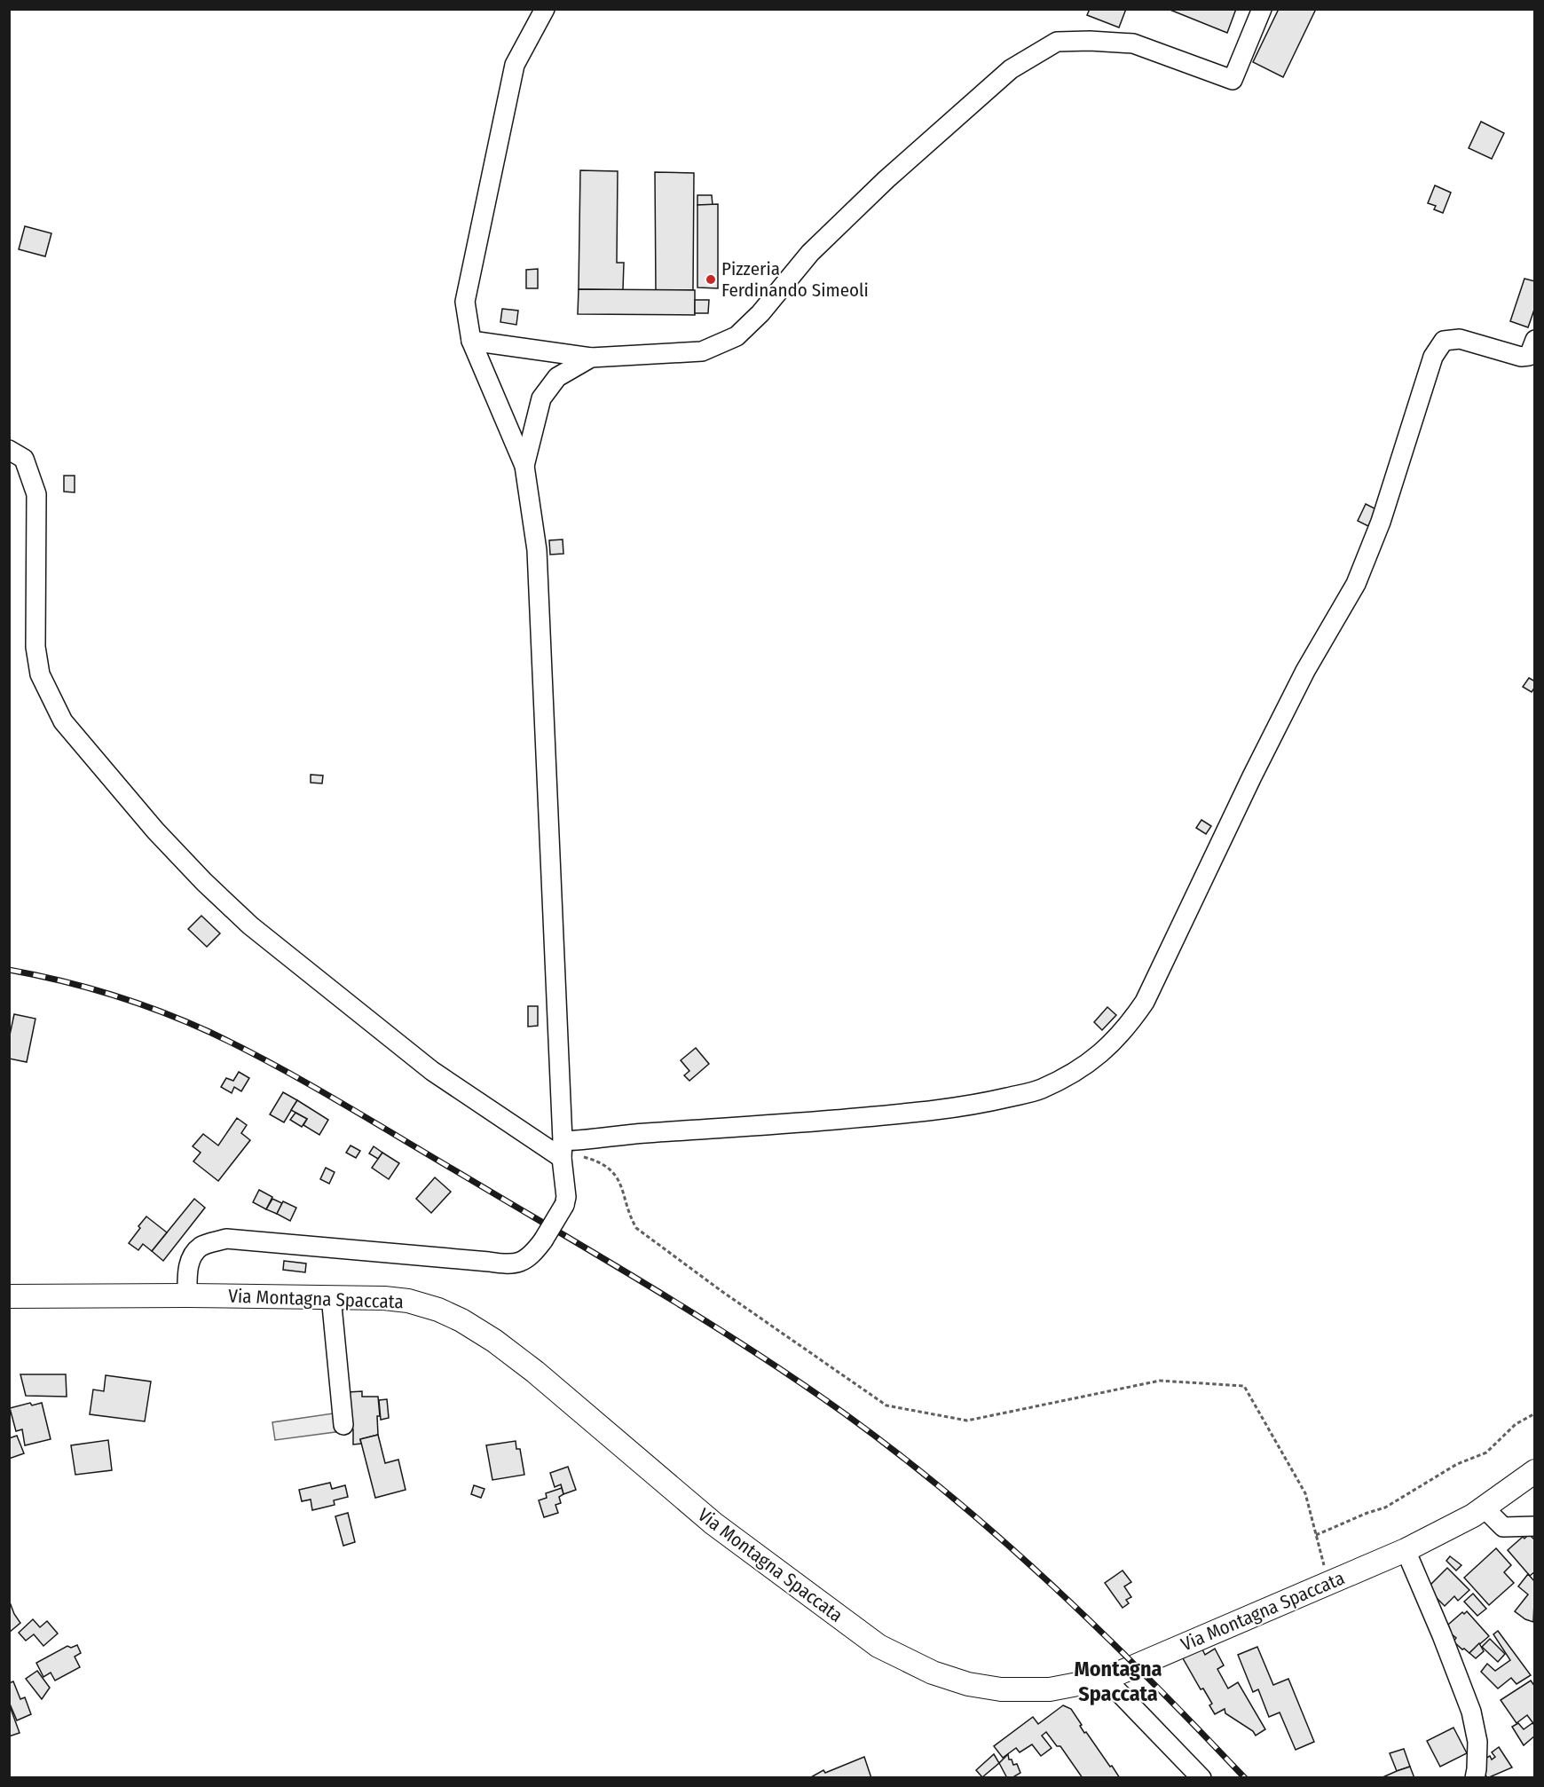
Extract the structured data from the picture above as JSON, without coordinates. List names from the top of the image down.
{
  "streets": {
    "main road": ["Via Montagna Spaccata"]
  },
  "districts": ["Montagna Spaccata"],
  "places": ["Pizzeria Ferdinando Simeoli"]
}
